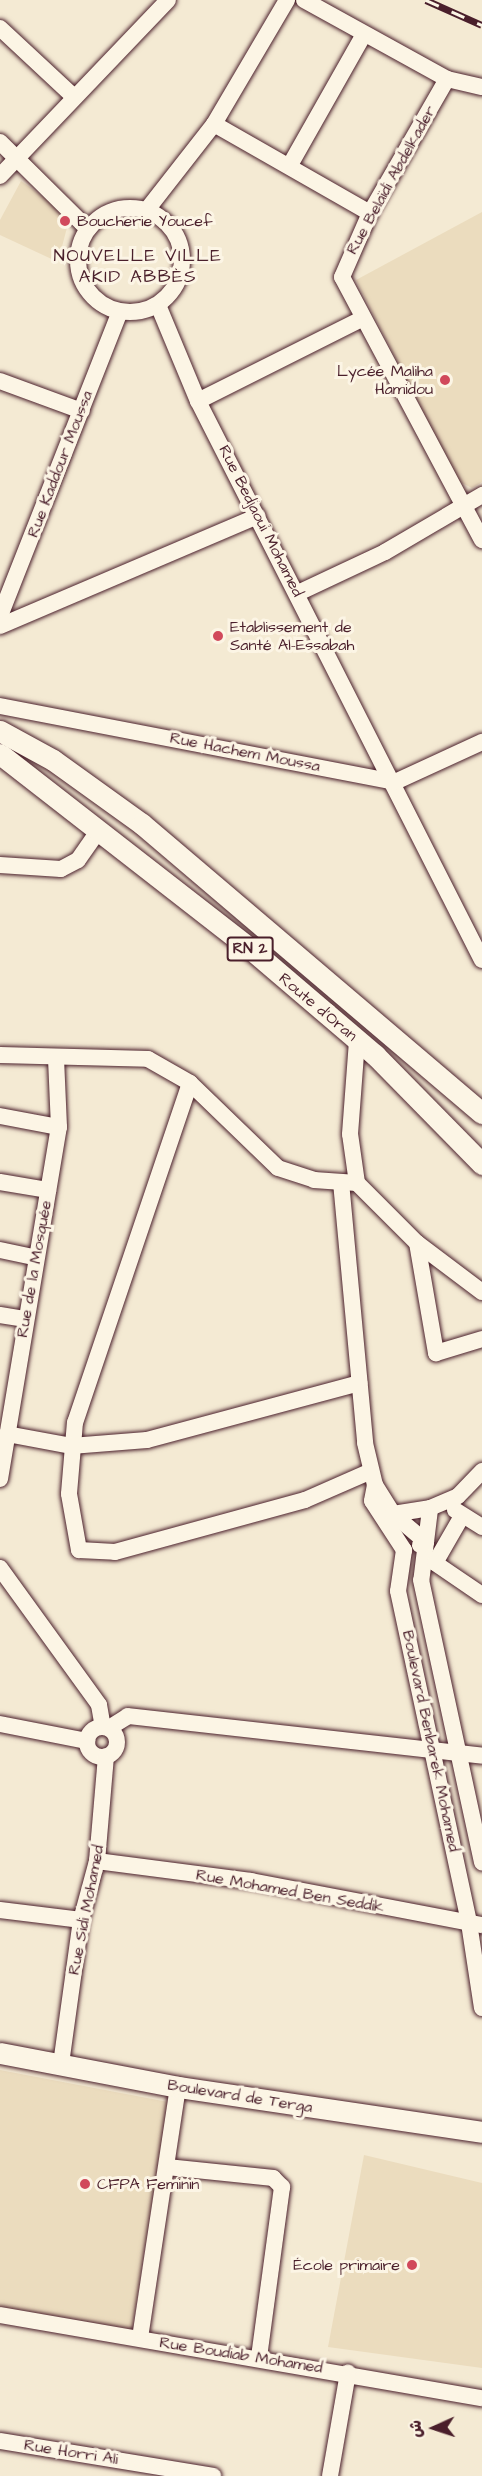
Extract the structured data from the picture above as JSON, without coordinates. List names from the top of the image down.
{
  "streets": {
    "main road": ["RN 2", "Route d'Oran", "Boulevard de Terga"],
    "street": [
      "Rue Belaïdi Abdelkader",
      "Rue Kaddour Moussa",
      "Rue Bedjaoui Mohamed",
      "Rue Hachem Moussa",
      "Rue de la Mosquée",
      "Boulevard Benbarek Mohamed",
      "Rue Mohamed Ben Seddik",
      "Rue Sidi Mohamed",
      "Rue Boudiab Mohamed",
      "Rue Horri Ali"
    ]
  },
  "crossings": [
    ["Rue Kaddour Moussa", "Rue Bedjaoui Mohamed"],
    ["Rue Bedjaoui Mohamed", "Rue Hachem Moussa"],
    ["Boulevard Benbarek Mohamed", "Rue Mohamed Ben Seddik"],
    ["Rue Mohamed Ben Seddik", "Rue Sidi Mohamed"],
    ["Rue Sidi Mohamed", "Boulevard de Terga"]
  ],
  "districts": ["NOUVELLE VILLE AKID ABBÈS"],
  "places": [
    "Boucherie Youcef",
    "Lycée Maliha Hamidou",
    "Etablissement de Santé Al-Essabah",
    "CFPA Feminin",
    "École primaire"
  ],
  "north": "left"
}
